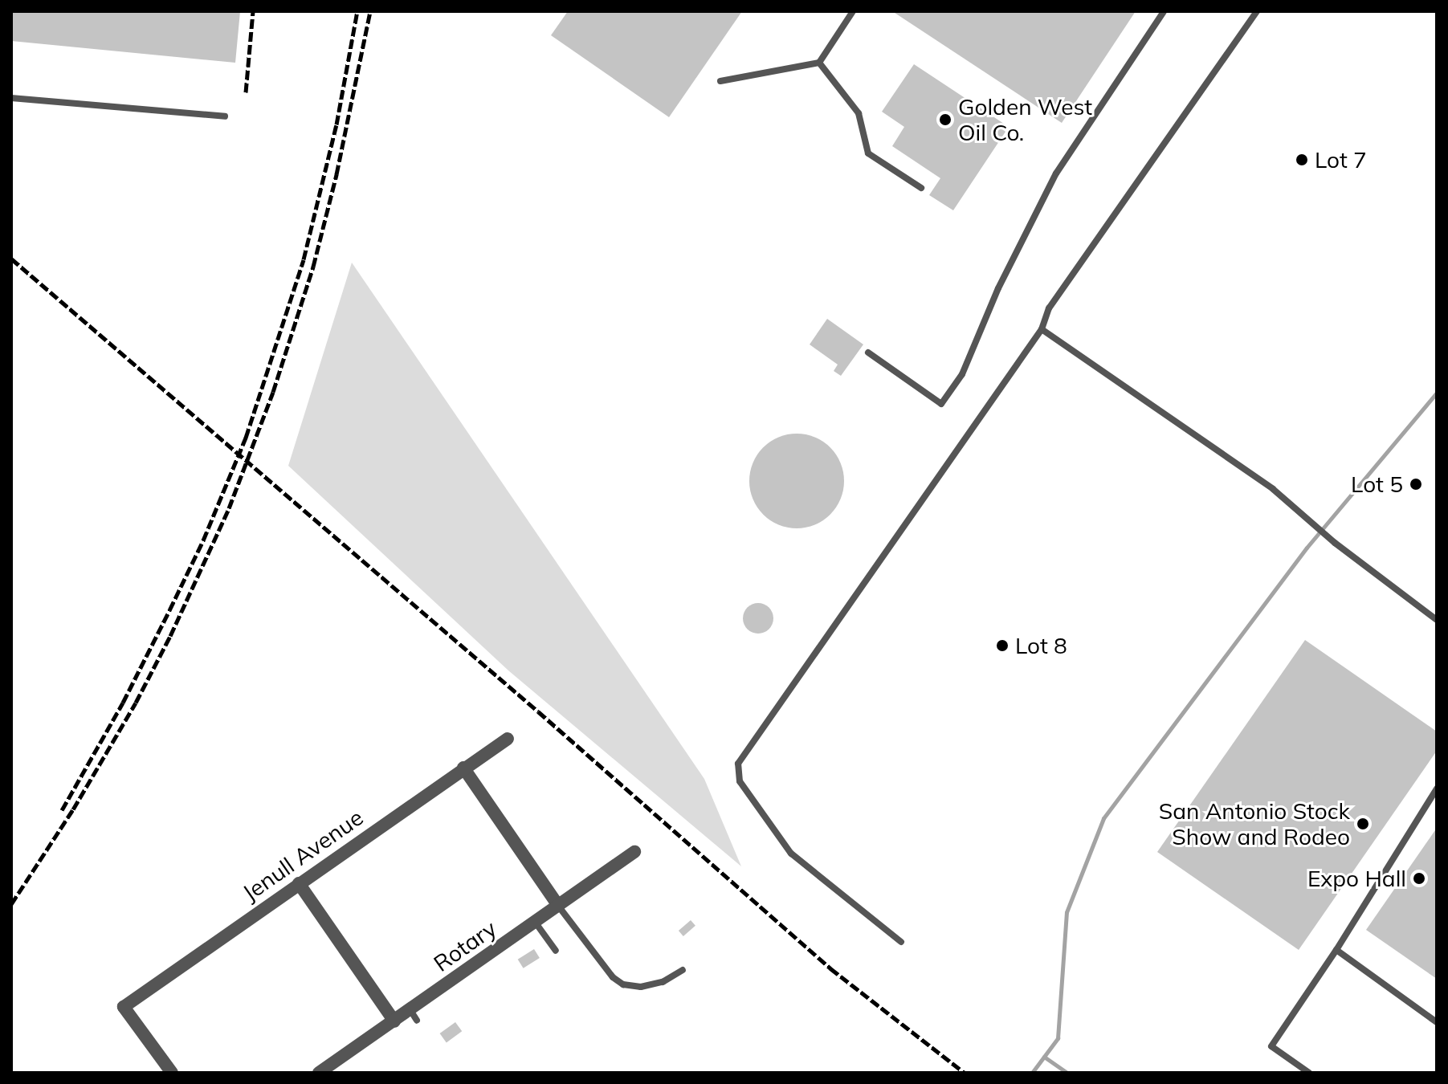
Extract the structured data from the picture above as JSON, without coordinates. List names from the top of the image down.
{
  "streets": {
    "street": ["Jenull Avenue", "Rotary"]
  },
  "places": [
    "Golden West Oil Co.",
    "Lot 7",
    "Lot 5",
    "Lot 8",
    "San Antonio Stock Show and Rodeo",
    "Expo Hall"
  ]
}
